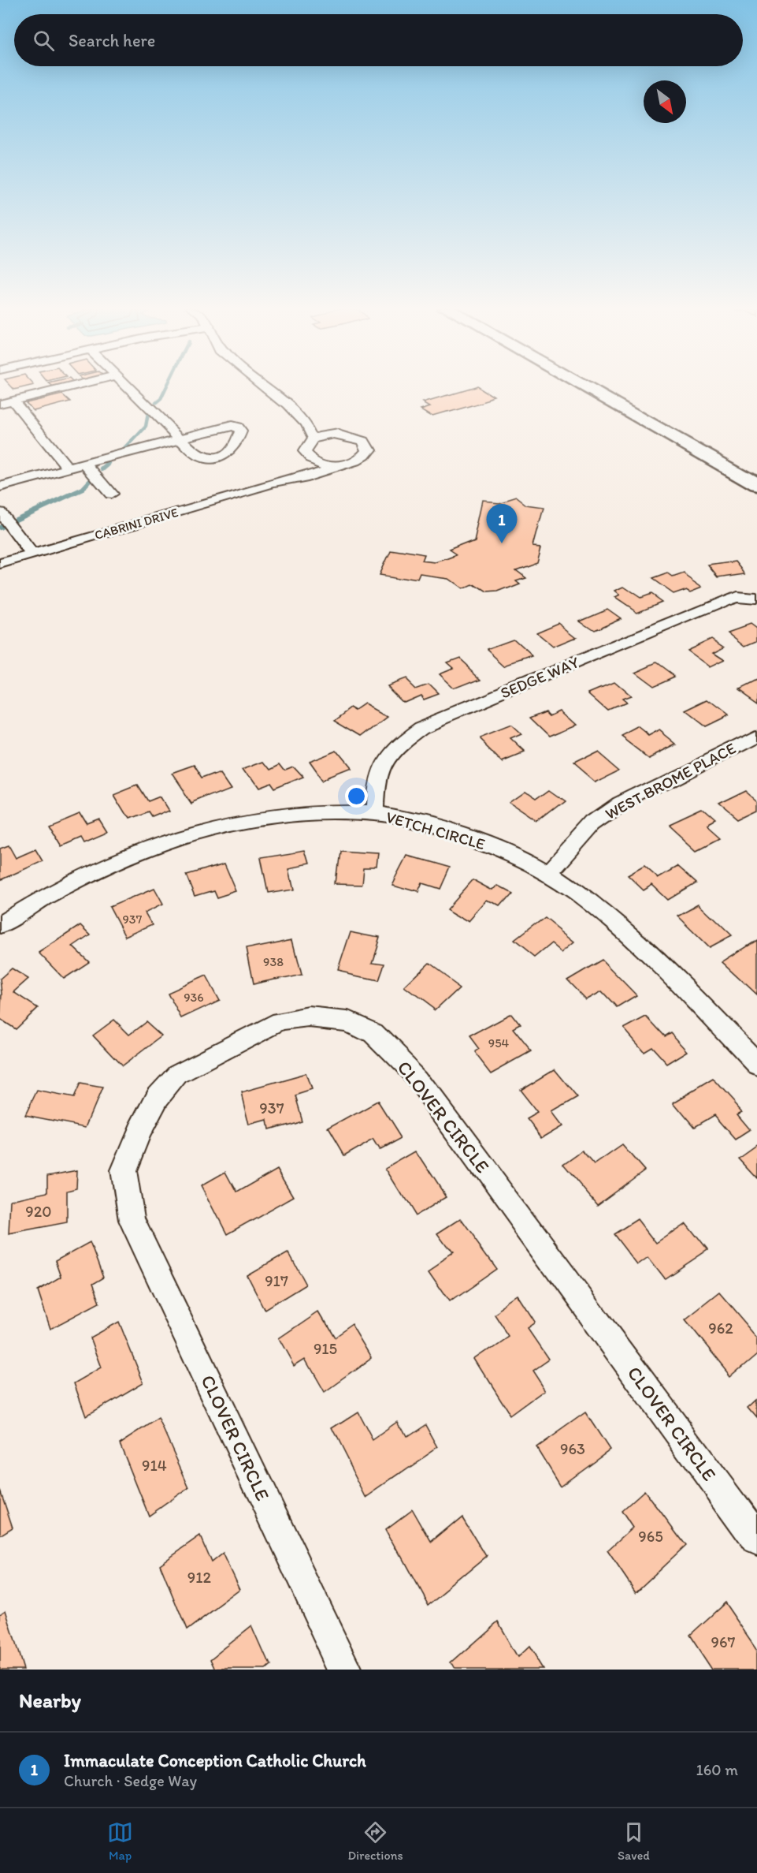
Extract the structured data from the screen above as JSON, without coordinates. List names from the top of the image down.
{
  "streets": {
    "street": [
      "CABRINI DRIVE",
      "SEDGE WAY",
      "WEST BROME PLACE",
      "VETCH CIRCLE",
      "CLOVER CIRCLE"
    ]
  },
  "crossings": [
    ["SEDGE WAY", "VETCH CIRCLE"],
    ["WEST BROME PLACE", "VETCH CIRCLE"]
  ],
  "house_numbers": [
    "937",
    "938",
    "936",
    "954",
    "937",
    "920",
    "917",
    "962",
    "915",
    "963",
    "914",
    "965",
    "912",
    "967"
  ],
  "north": "bottom right",
  "page": {
    "search": "Search here",
    "pins": "1",
    "heading": "Nearby",
    "list": [
      {
        "mark": "1",
        "name": "Immaculate Conception Catholic Church",
        "note": "Church · Sedge Way",
        "value": "160 m"
      }
    ],
    "nav": ["Map", "Directions", "Saved"]
  }
}
